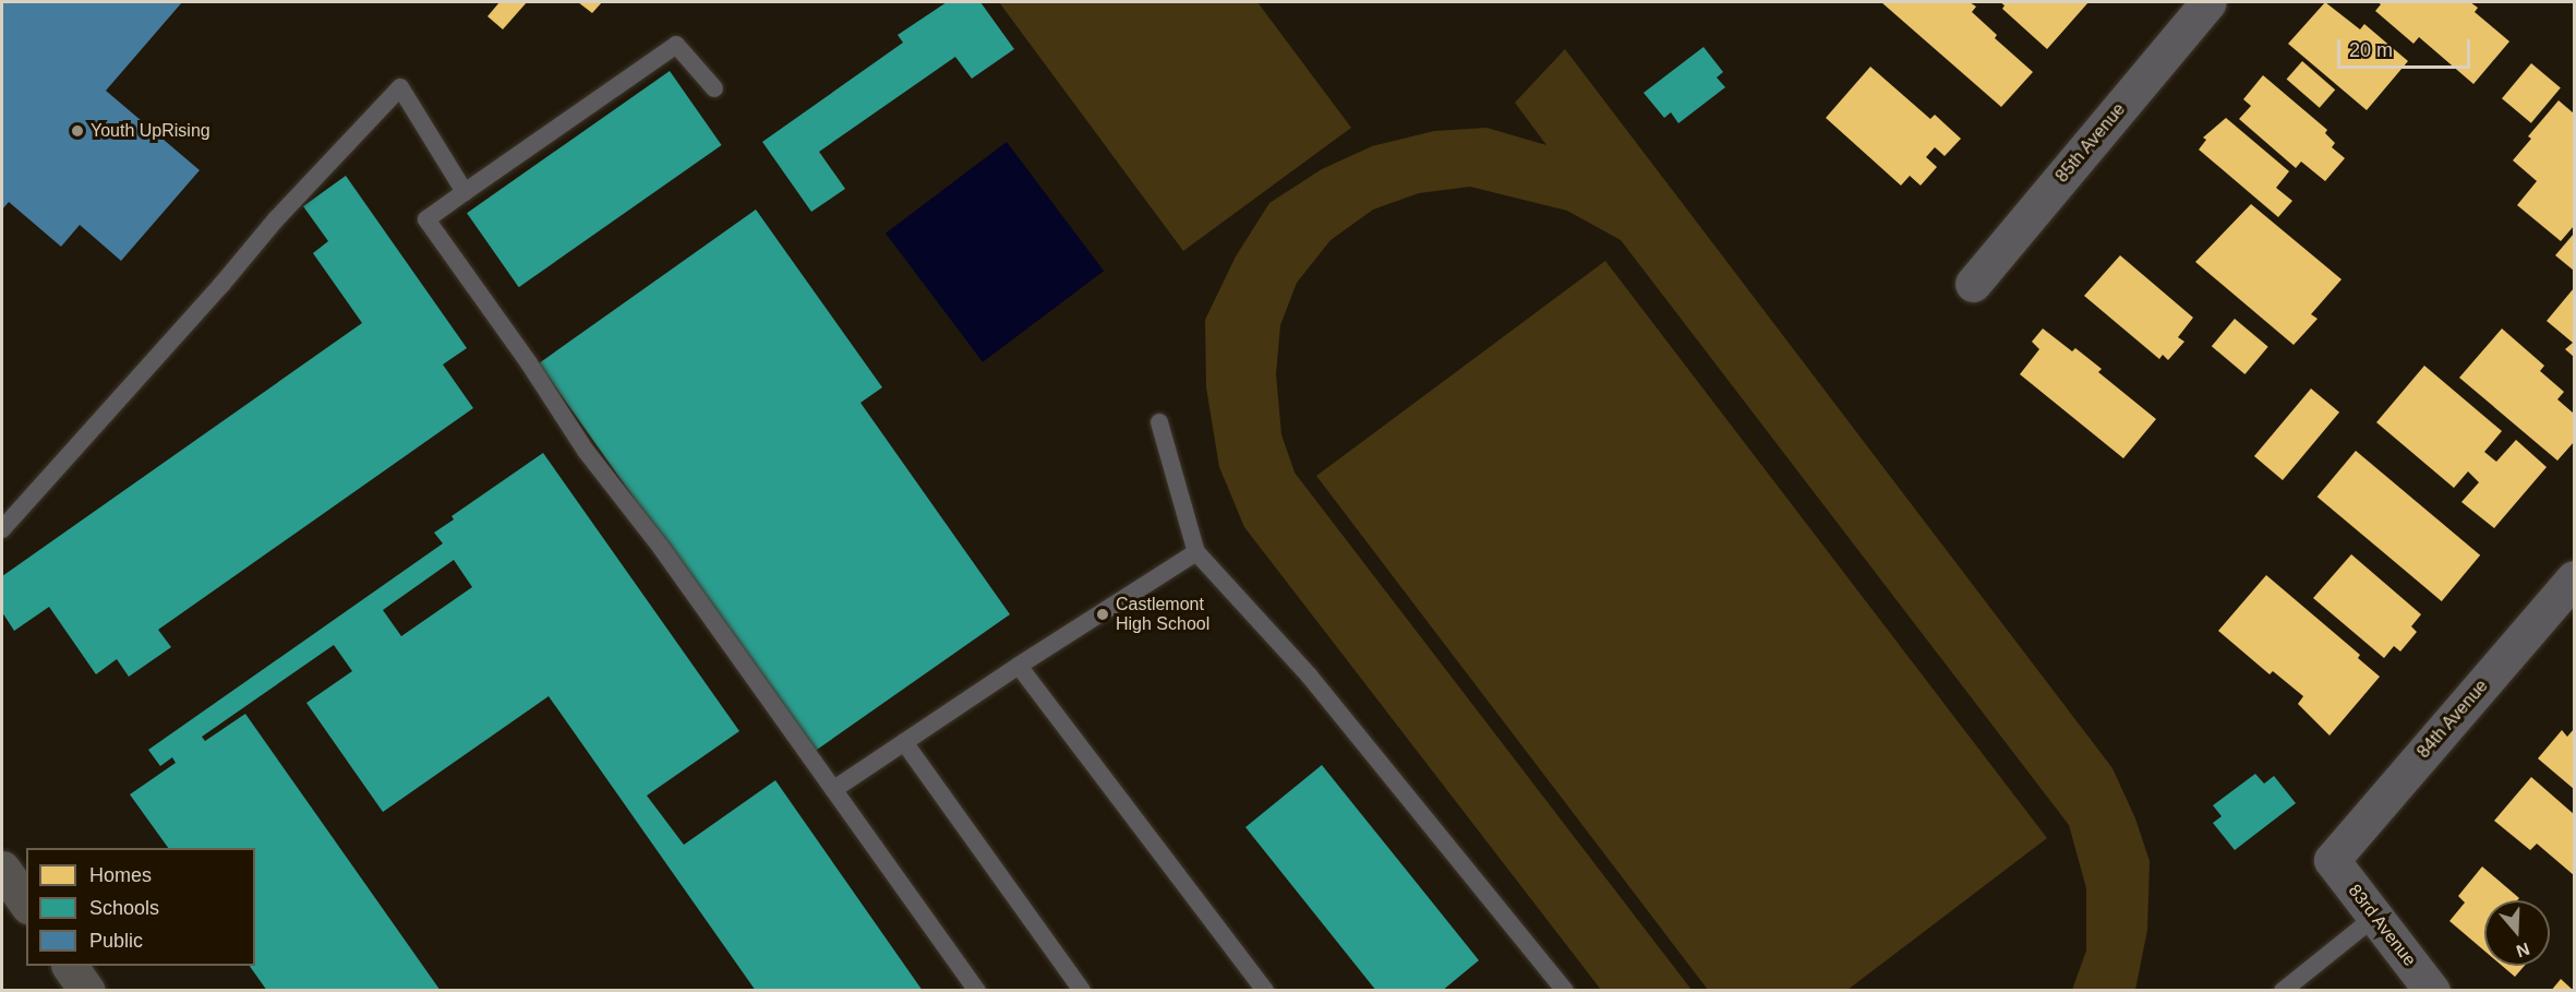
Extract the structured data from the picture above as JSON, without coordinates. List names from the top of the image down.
{
  "streets": {
    "street": ["85th Avenue", "84th Avenue", "83rd Avenue"]
  },
  "crossings": [
    ["84th Avenue", "83rd Avenue"]
  ],
  "places": ["Youth UpRising", "Castlemont High School"],
  "legend": ["Homes", "Schools", "Public"],
  "scale_bar": "20 m",
  "north": "bottom"
}
